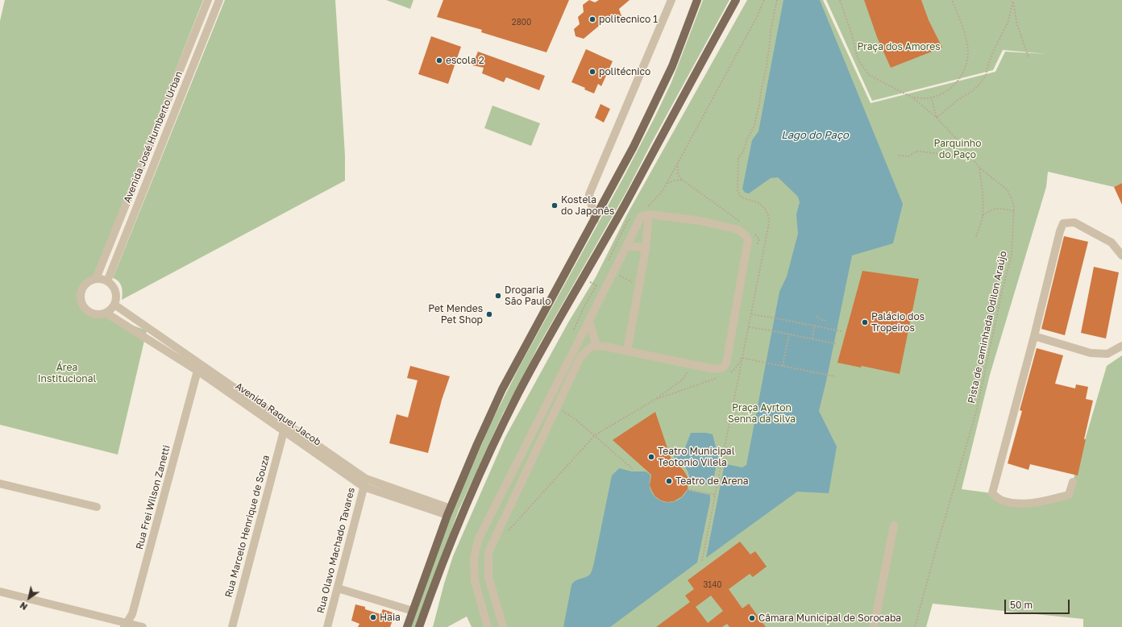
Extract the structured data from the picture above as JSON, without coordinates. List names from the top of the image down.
{
  "streets": {
    "street": [
      "Avenida José Humberto Urban",
      "Avenida Raquel Jacob",
      "Rua Frei Wilson Zanetti",
      "Rua Marcelo Henrique de Souza",
      "Rua Olavo Machado Tavares"
    ],
    "path": ["Pista de caminhada Odilon Araújo"]
  },
  "crossings": [
    ["Avenida José Humberto Urban", "Avenida Raquel Jacob"],
    ["Avenida Raquel Jacob", "Rua Frei Wilson Zanetti"],
    ["Avenida Raquel Jacob", "Rua Marcelo Henrique de Souza"],
    ["Avenida Raquel Jacob", "Rua Olavo Machado Tavares"]
  ],
  "water": ["Lago do Paço"],
  "parks": [
    "Praça dos Amores",
    "Parquinho do Paço",
    "Área Institucional",
    "Praça Ayrton Senna da Silva"
  ],
  "places": [
    "politecnico 1",
    "escola 2",
    "politécnico",
    "Kostela do Japonês",
    "Drogaria São Paulo",
    "Pet Mendes Pet Shop",
    "Palácio dos Tropeiros",
    "Teatro Municipal Teotonio Vilela",
    "Teatro de Arena",
    "Haia",
    "Câmara Municipal de Sorocaba"
  ],
  "house_numbers": ["2800", "3140"],
  "scale_bar": "50 m",
  "north": "bottom left"
}
